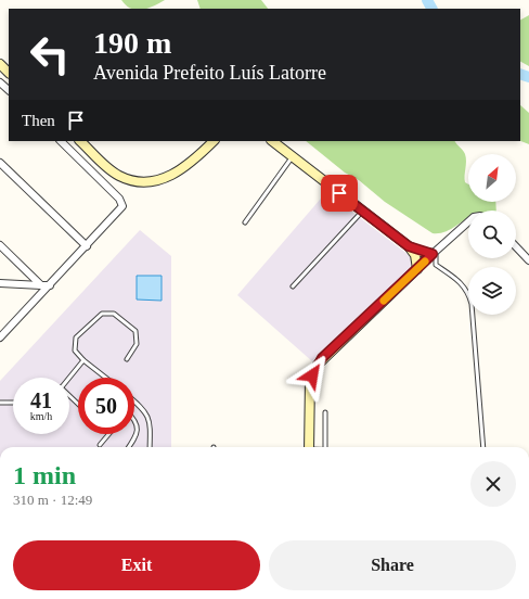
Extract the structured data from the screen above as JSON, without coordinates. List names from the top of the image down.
{
  "north": "top right",
  "page": {
    "turn": ["190 m", "Avenida Prefeito Luís Latorre"],
    "then": "Then",
    "speed": "41 km/h",
    "limit": "50",
    "heading": ["1 min", "310 m · 12:49"],
    "buttons": ["Exit", "Share"]
  }
}
